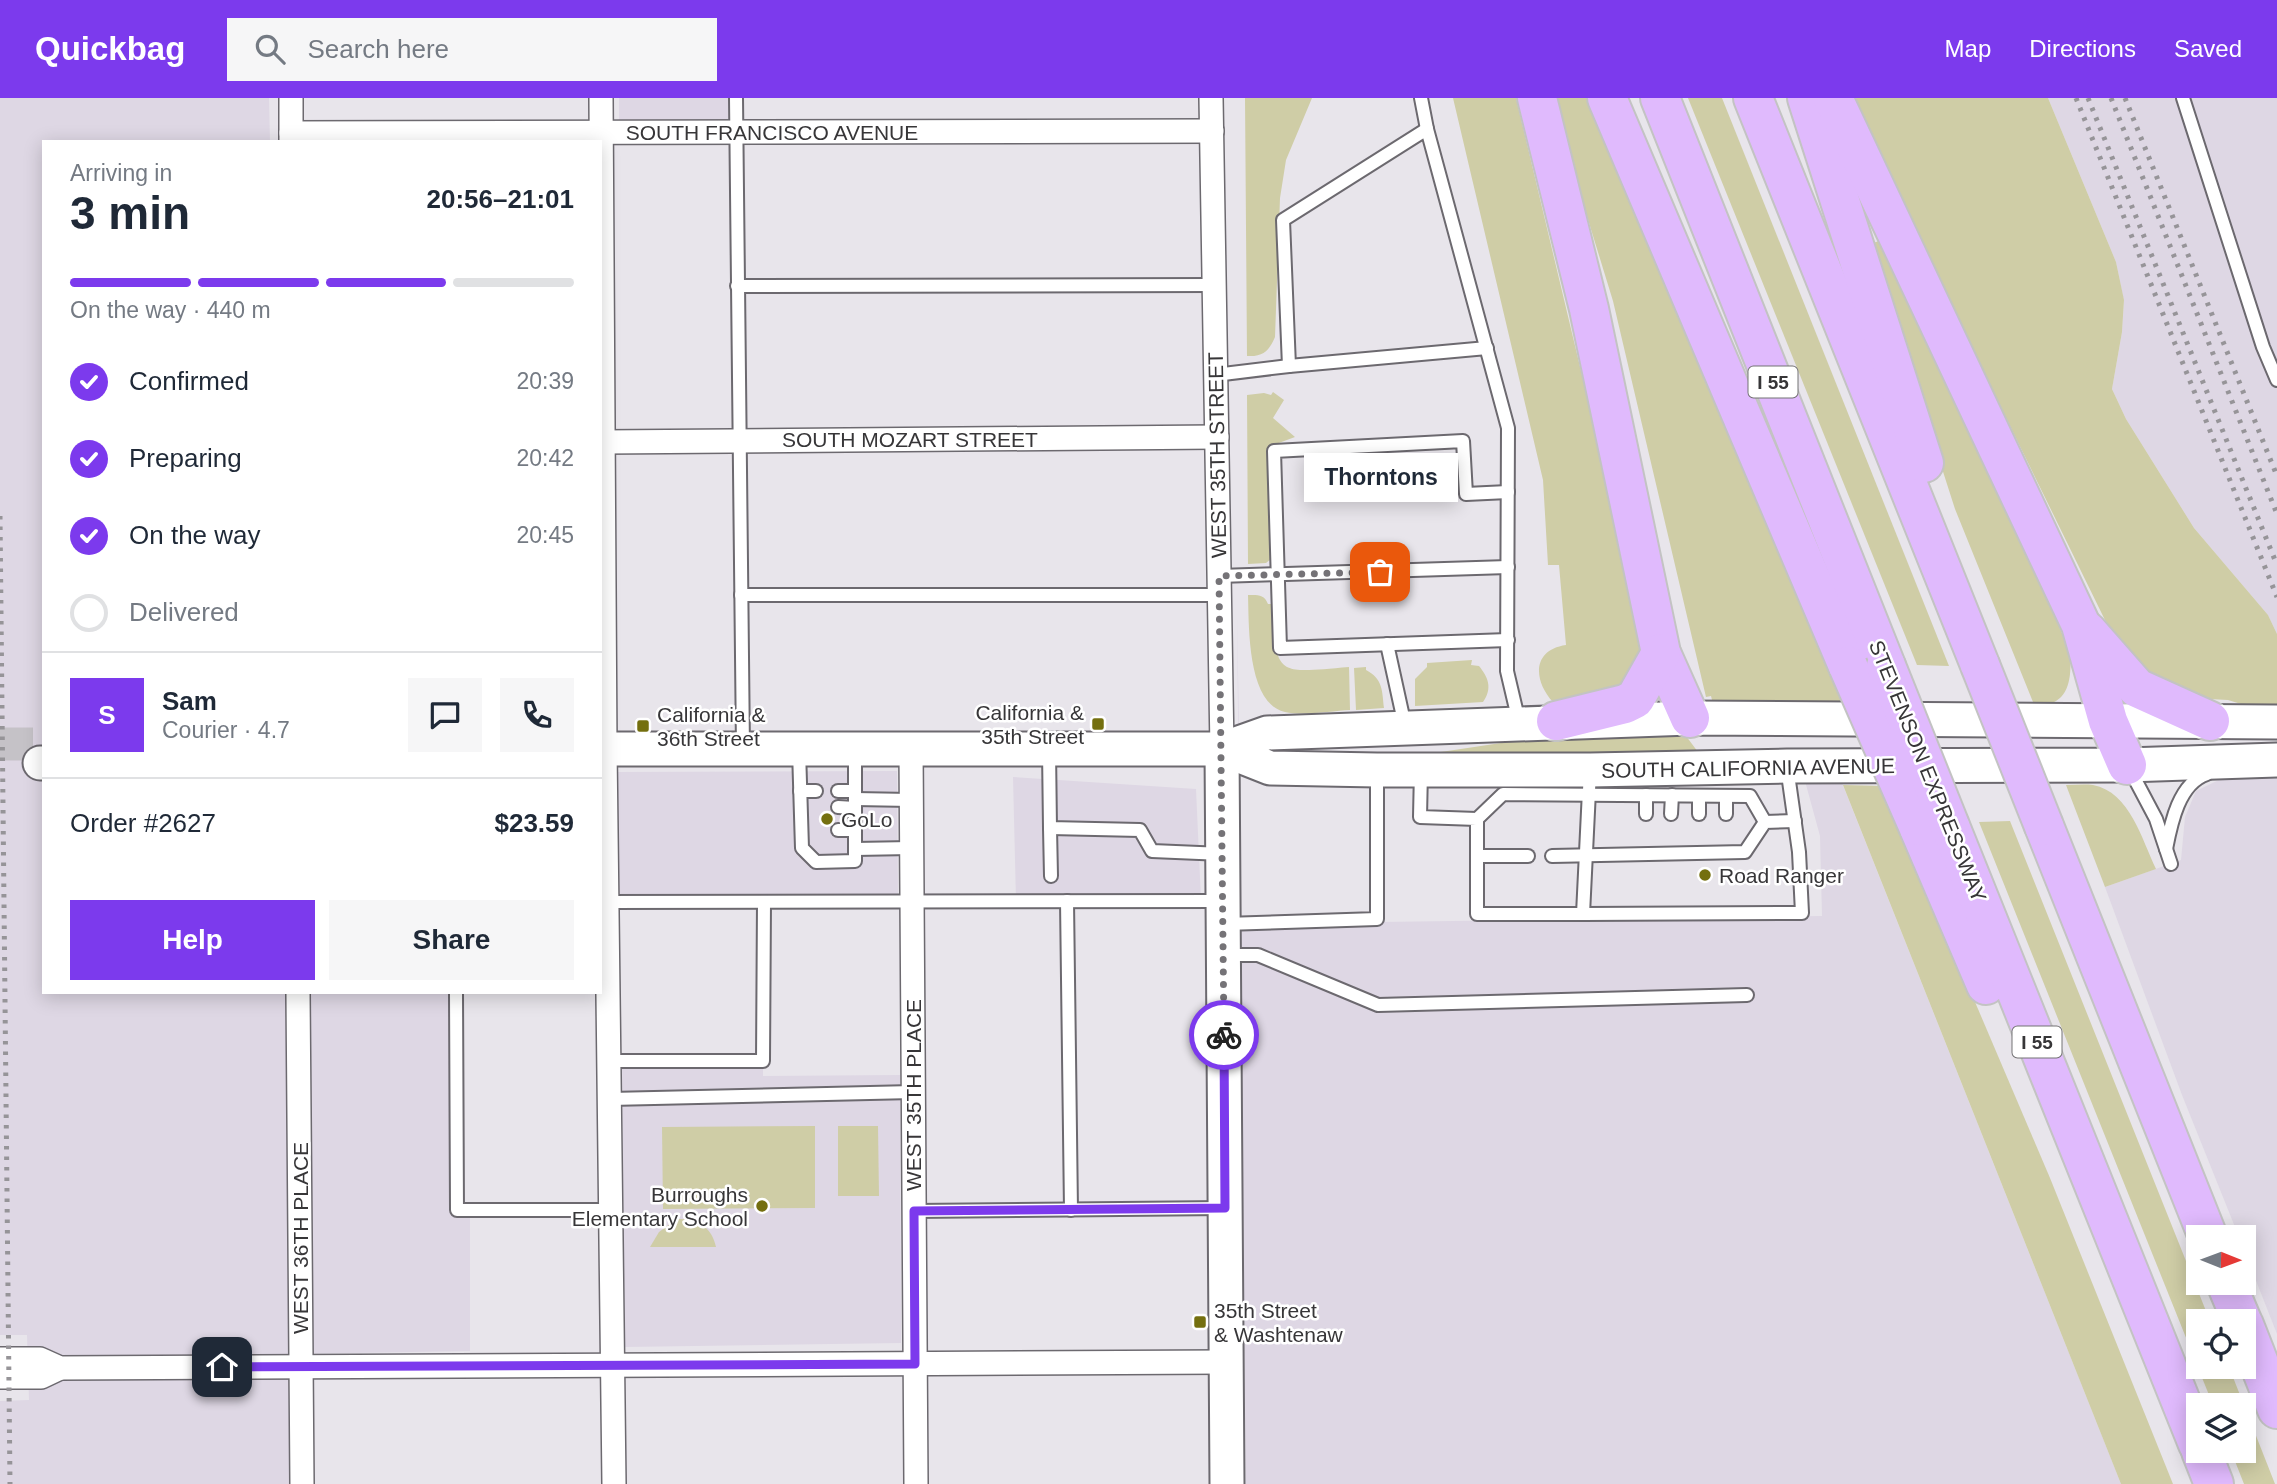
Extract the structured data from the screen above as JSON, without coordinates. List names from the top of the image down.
{
  "streets": {
    "highway": ["I 55", "STEVENSON EXPRESSWAY"],
    "main road": ["WEST 35TH STREET", "SOUTH CALIFORNIA AVENUE"],
    "street": [
      "SOUTH FRANCISCO AVENUE",
      "SOUTH MOZART STREET",
      "WEST 35TH PLACE",
      "WEST 36TH PLACE"
    ]
  },
  "crossings": [
    ["SOUTH FRANCISCO AVENUE", "WEST 35TH STREET"],
    ["SOUTH MOZART STREET", "WEST 35TH STREET"],
    ["WEST 35TH STREET", "SOUTH CALIFORNIA AVENUE"],
    ["SOUTH CALIFORNIA AVENUE", "WEST 35TH PLACE"]
  ],
  "places": {
    "other": [
      "Thorntons",
      "GoLo",
      "Road Ranger",
      "Burroughs Elementary School"
    ],
    "transit": ["California & 35th Street", "California & 36th Street", "35th Street & Washtenaw"]
  },
  "north": "right",
  "page": {
    "header": "Quickbag",
    "search": "Search here",
    "nav": ["Map", "Directions", "Saved"],
    "heading": ["3 min", "Arriving in", "20:56–21:01"],
    "panel": [
      "Sam",
      "Courier · 4.7",
      "Order #2627",
      "$23.59"
    ],
    "bar": "On the way · 440 m",
    "list": [
      ["Confirmed", "20:39"],
      ["Preparing", "20:42"],
      ["On the way", "20:45"],
      "Delivered"
    ],
    "bubble": "Thorntons",
    "round": "S",
    "buttons": ["Help", "Share"]
  }
}
